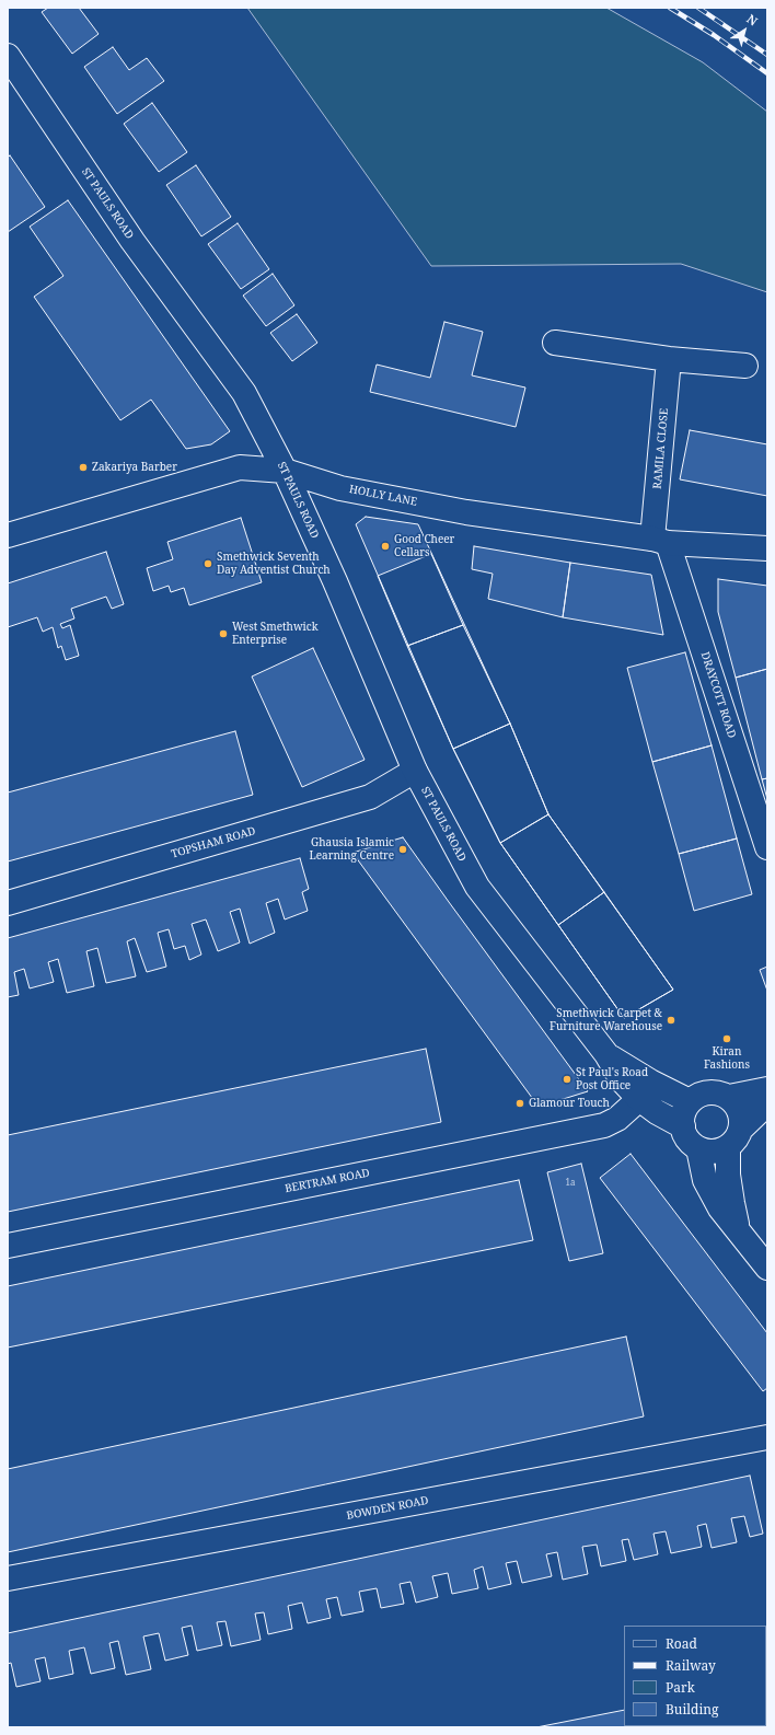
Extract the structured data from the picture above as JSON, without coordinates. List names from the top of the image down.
{
  "streets": {
    "street": [
      "ST PAULS ROAD",
      "RAMILA CLOSE",
      "HOLLY LANE",
      "DRAYCOTT ROAD",
      "TOPSHAM ROAD",
      "BERTRAM ROAD",
      "BOWDEN ROAD"
    ]
  },
  "crossings": [
    ["ST PAULS ROAD", "HOLLY LANE"],
    ["ST PAULS ROAD", "TOPSHAM ROAD"],
    ["ST PAULS ROAD", "BERTRAM ROAD"],
    ["RAMILA CLOSE", "HOLLY LANE"],
    ["RAMILA CLOSE", "DRAYCOTT ROAD"],
    ["HOLLY LANE", "DRAYCOTT ROAD"]
  ],
  "places": [
    "Zakariya Barber",
    "Good Cheer Cellars",
    "Smethwick Seventh Day Adventist Church",
    "West Smethwick Enterprise",
    "Ghausia Islamic Learning Centre",
    "Smethwick Carpet & Furniture Warehouse",
    "Kiran Fashions",
    "St Paul's Road Post Office",
    "Glamour Touch"
  ],
  "house_numbers": ["1a"],
  "legend": [
    "Road",
    "Railway",
    "Park",
    "Building"
  ],
  "north": "top right"
}
